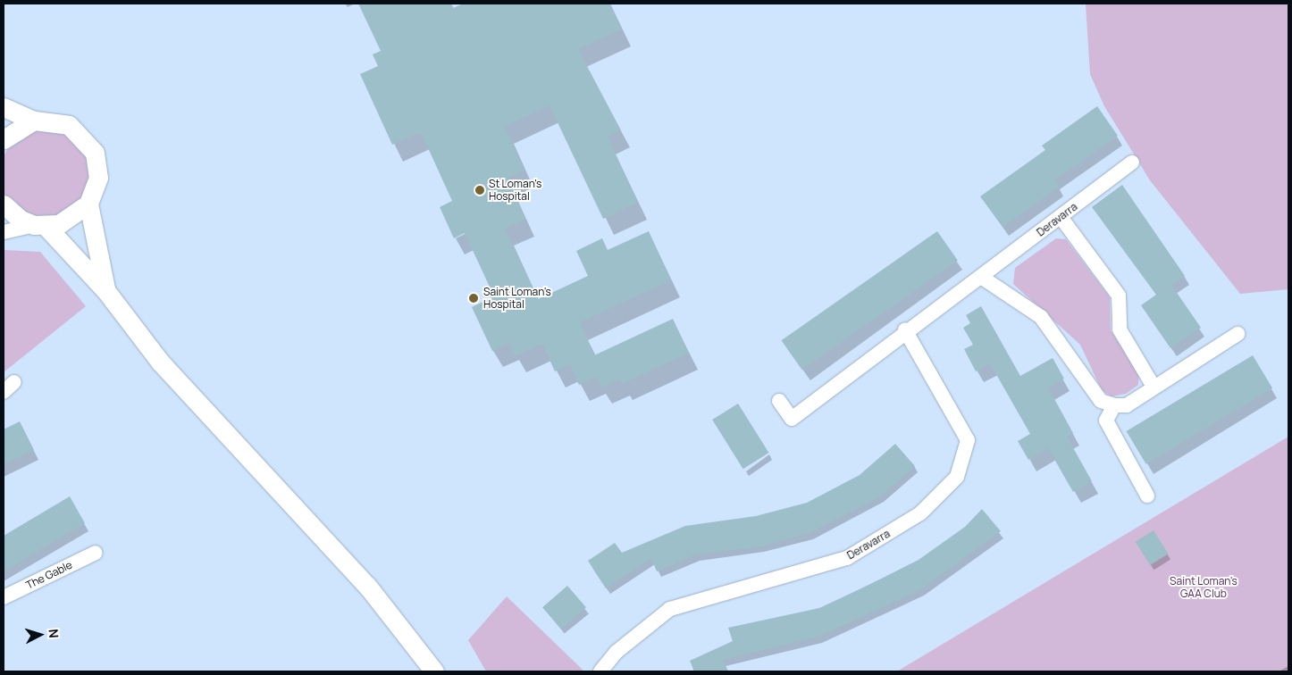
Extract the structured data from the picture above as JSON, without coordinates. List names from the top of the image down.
{
  "streets": {
    "street": ["Deravarra", "The Gable"]
  },
  "parks": ["Saint Loman's GAA Club"],
  "places": ["St Loman's Hospital", "Saint Loman's Hospital"],
  "north": "right"
}
